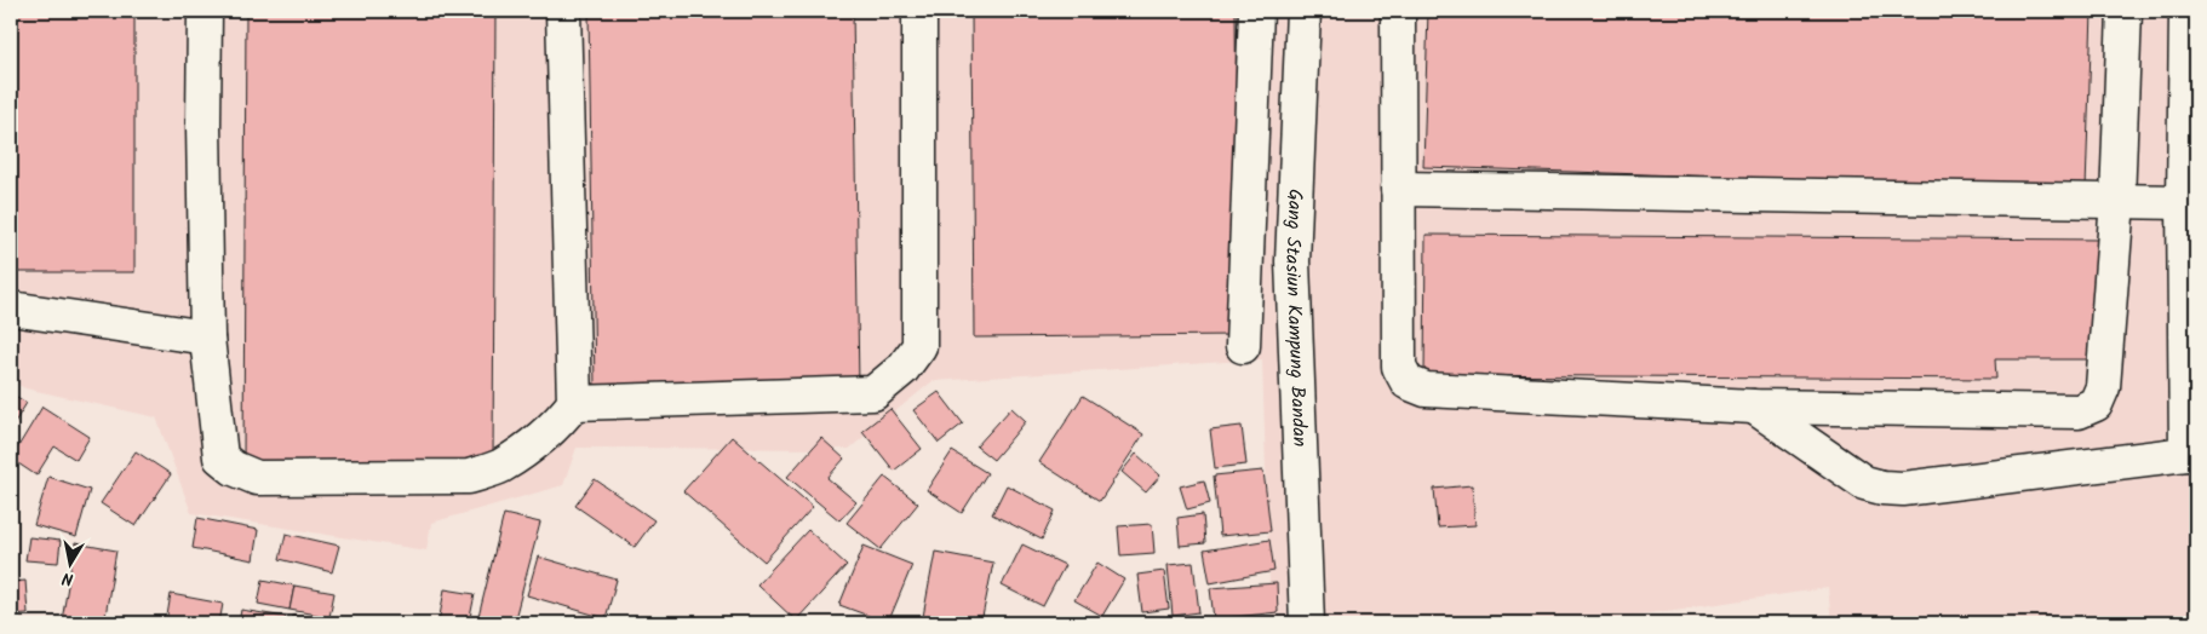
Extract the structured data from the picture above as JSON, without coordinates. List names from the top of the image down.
{
  "streets": {
    "street": ["Gang Stasiun Kampung Bandan"]
  },
  "north": "bottom"
}
